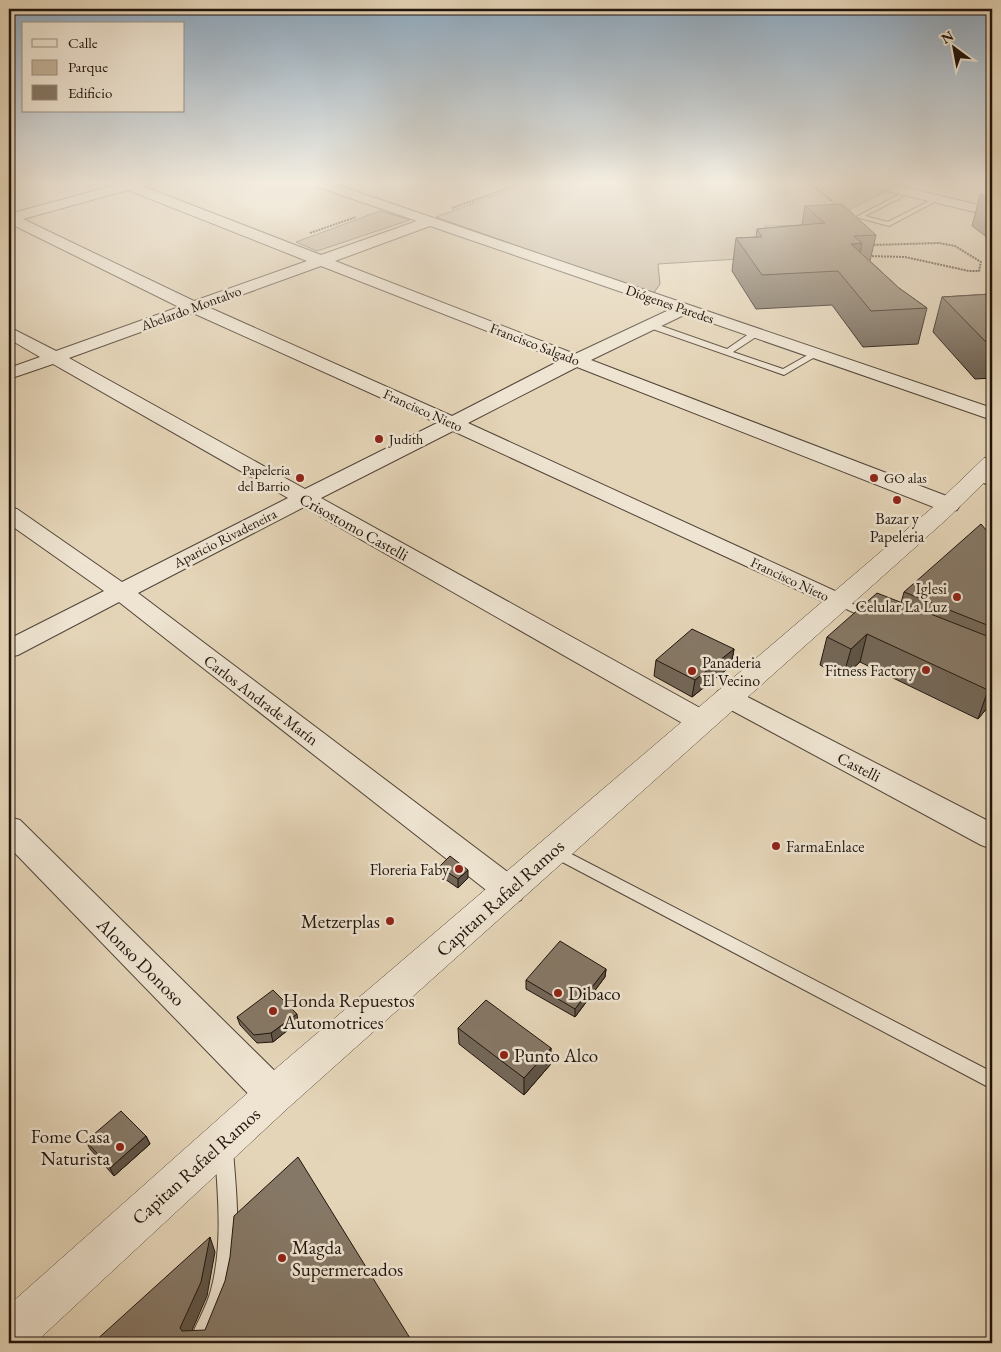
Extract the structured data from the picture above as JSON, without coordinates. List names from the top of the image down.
{
  "streets": {
    "street": [
      "Diógenes Paredes",
      "Abelardo Montalvo",
      "Francisco Salgado",
      "Francisco Nieto",
      "Crisostomo Castelli",
      "Aparicio Rivadeneira",
      "Carlos Andrade Marín",
      "Castelli",
      "Capitan Rafael Ramos",
      "Alonso Donoso"
    ]
  },
  "crossings": [
    ["Diógenes Paredes", "Aparicio Rivadeneira"],
    ["Abelardo Montalvo", "Francisco Salgado"],
    ["Abelardo Montalvo", "Francisco Nieto"],
    ["Abelardo Montalvo", "Crisostomo Castelli"],
    ["Francisco Salgado", "Aparicio Rivadeneira"],
    ["Francisco Salgado", "Capitan Rafael Ramos"],
    ["Francisco Nieto", "Aparicio Rivadeneira"],
    ["Francisco Nieto", "Capitan Rafael Ramos"],
    ["Crisostomo Castelli", "Aparicio Rivadeneira"],
    ["Crisostomo Castelli", "Capitan Rafael Ramos"],
    ["Aparicio Rivadeneira", "Carlos Andrade Marín"],
    ["Carlos Andrade Marín", "Capitan Rafael Ramos"],
    ["Castelli", "Capitan Rafael Ramos"],
    ["Capitan Rafael Ramos", "Alonso Donoso"]
  ],
  "places": [
    "Judith",
    "Papeleria del Barrio",
    "GO alas",
    "Bazar y Papeleria",
    "Iglesi Celular La Luz",
    "Fitness Factory",
    "Panaderia El Vecino",
    "FarmaEnlace",
    "Floreria Faby",
    "Metzerplas",
    "Dibaco",
    "Honda Repuestos Automotrices",
    "Punto Alco",
    "Fome Casa Naturista",
    "Magda Supermercados"
  ],
  "legend": ["Calle", "Parque", "Edificio"],
  "north": "top left"
}
